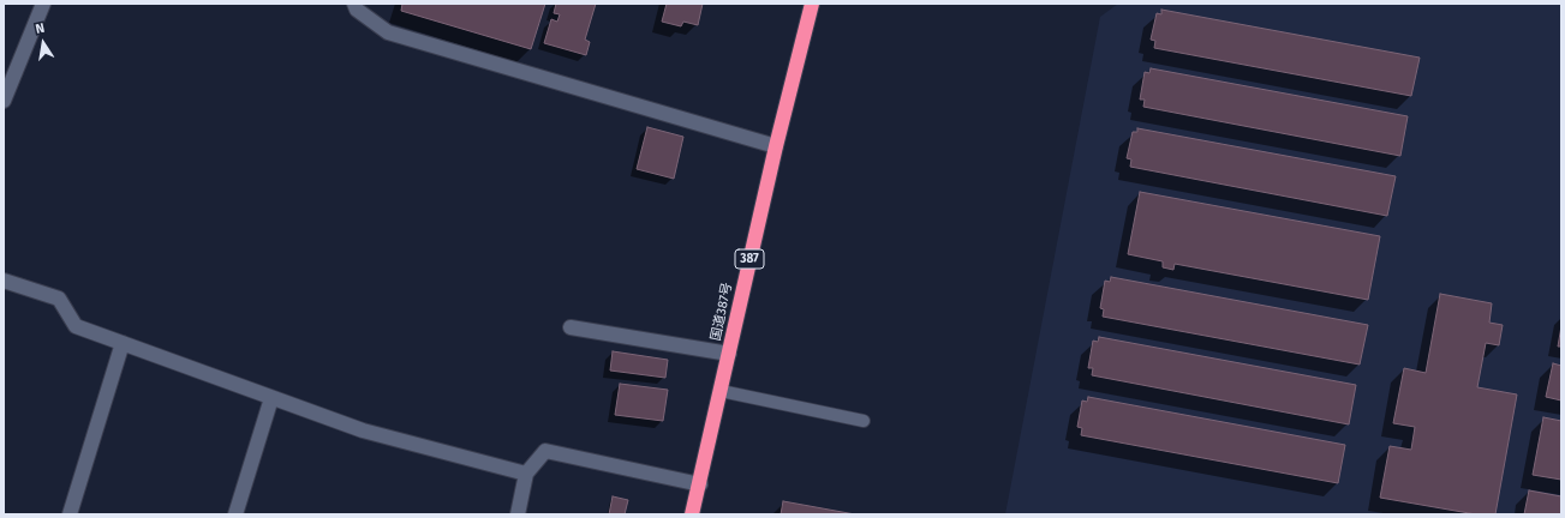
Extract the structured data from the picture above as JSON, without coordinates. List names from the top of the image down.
{
  "streets": {
    "highway": ["387", "国道387号"]
  },
  "north": "top"
}
